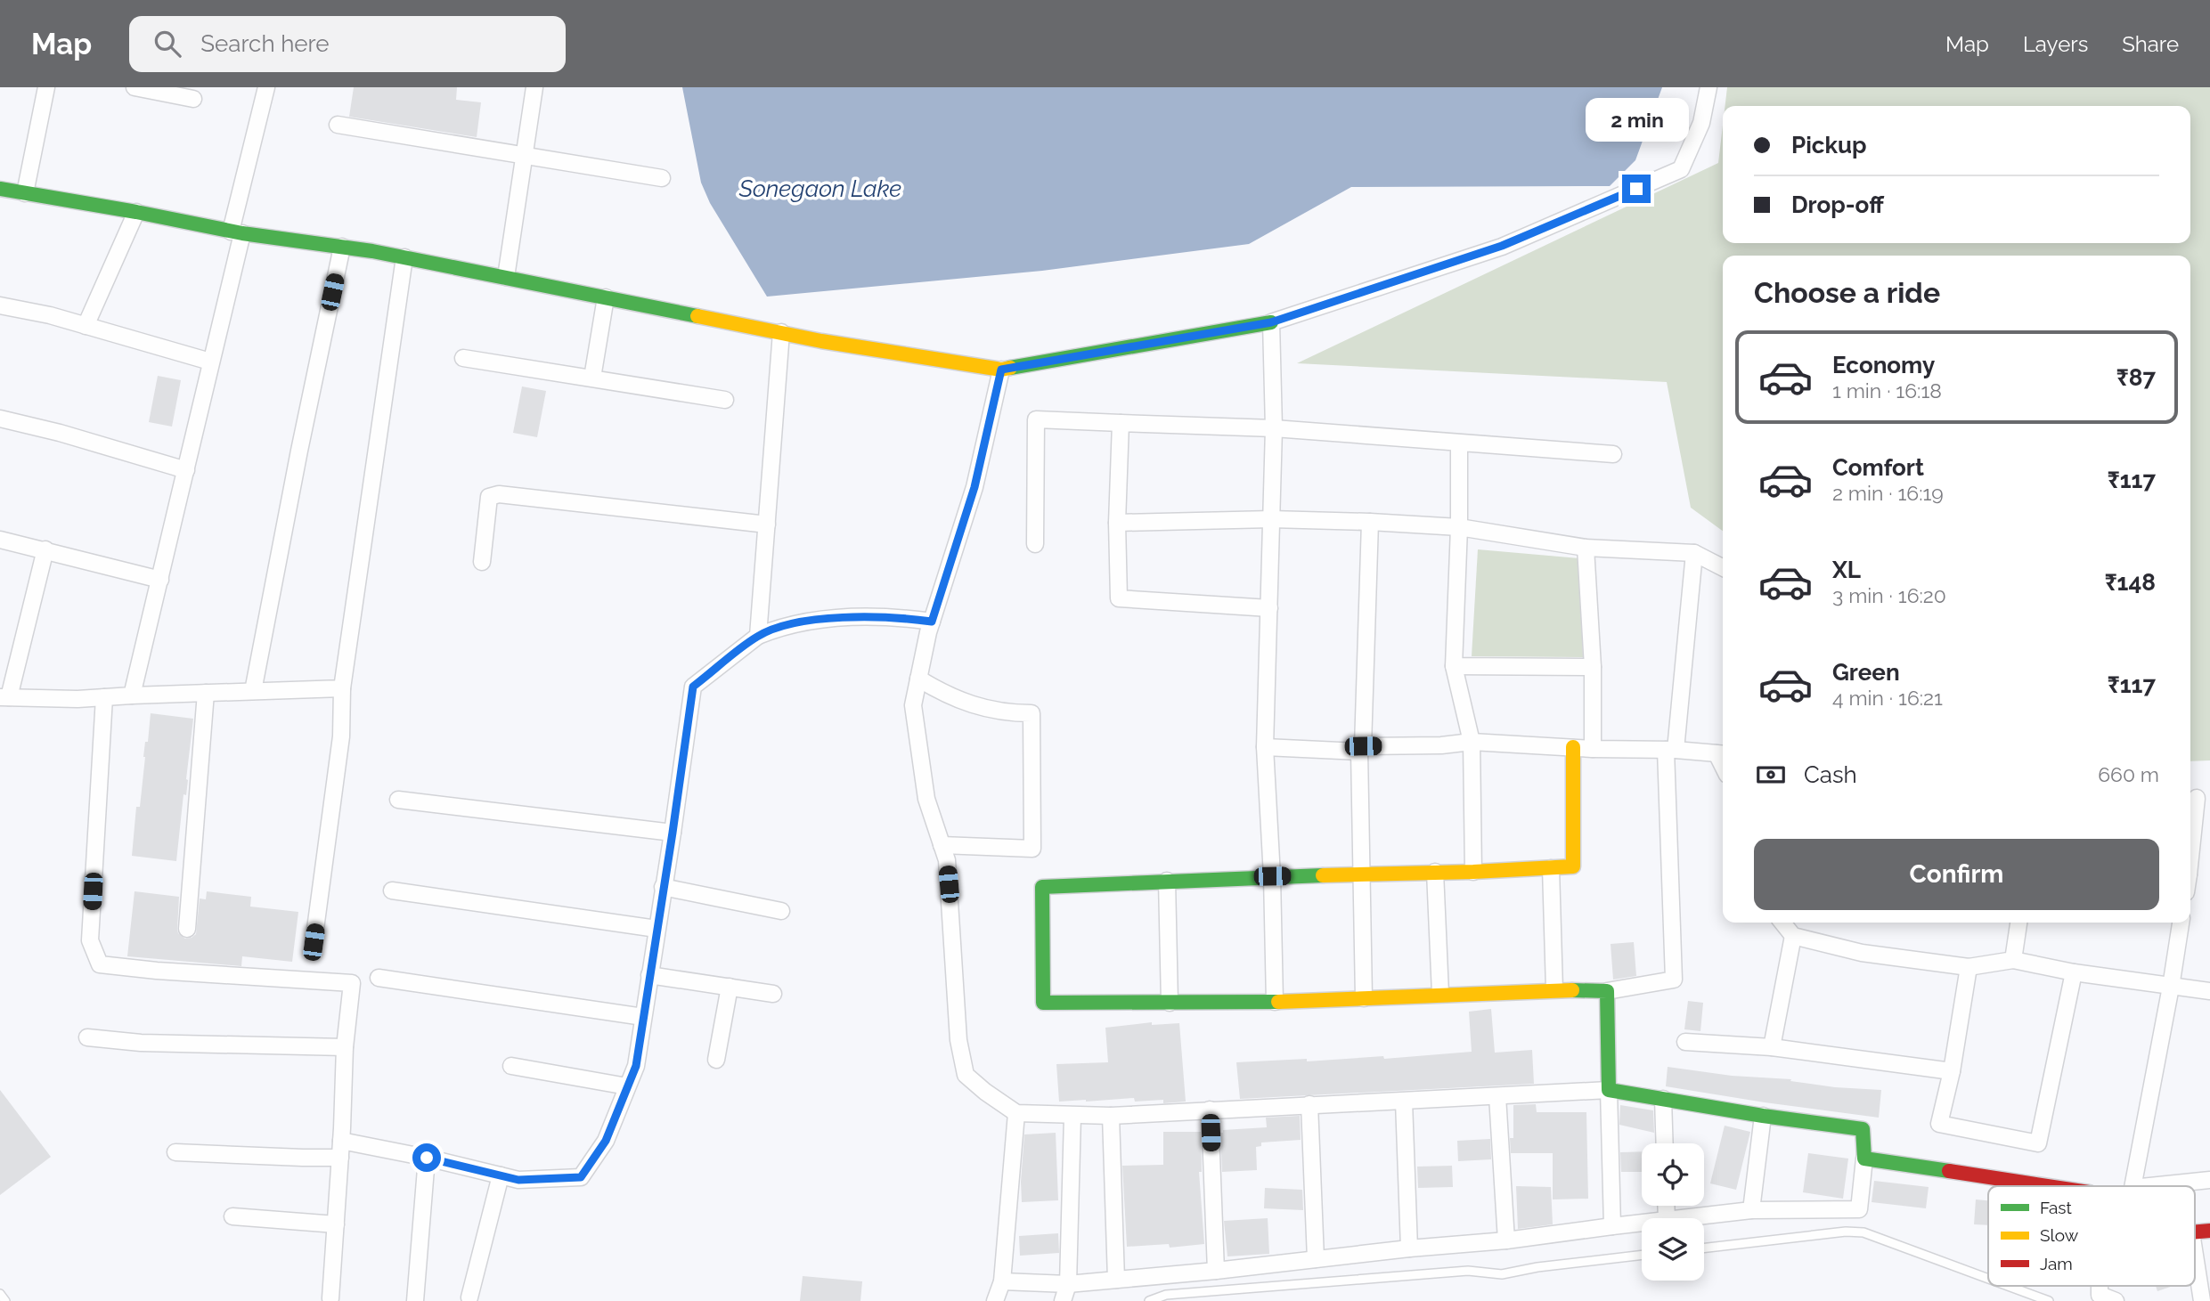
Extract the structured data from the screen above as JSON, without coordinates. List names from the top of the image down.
{
  "water": ["Sonegaon Lake"],
  "legend": ["Fast", "Slow", "Jam"],
  "page": {
    "header": "Map",
    "search": "Search here",
    "nav": ["Map", "Layers", "Share"],
    "bubble": "2 min",
    "banner": ["Pickup", "Drop-off"],
    "heading": "Choose a ride",
    "list": [
      {
        "name": "Economy",
        "note": "1 min · 16:18",
        "value": "₹87"
      },
      {
        "name": "Comfort",
        "note": "2 min · 16:19",
        "value": "₹117"
      },
      {
        "name": "XL",
        "note": "3 min · 16:20",
        "value": "₹148"
      },
      {
        "name": "Green",
        "note": "4 min · 16:21",
        "value": "₹117"
      }
    ],
    "pay": ["Cash", "660 m"],
    "buttons": "Confirm"
  }
}
